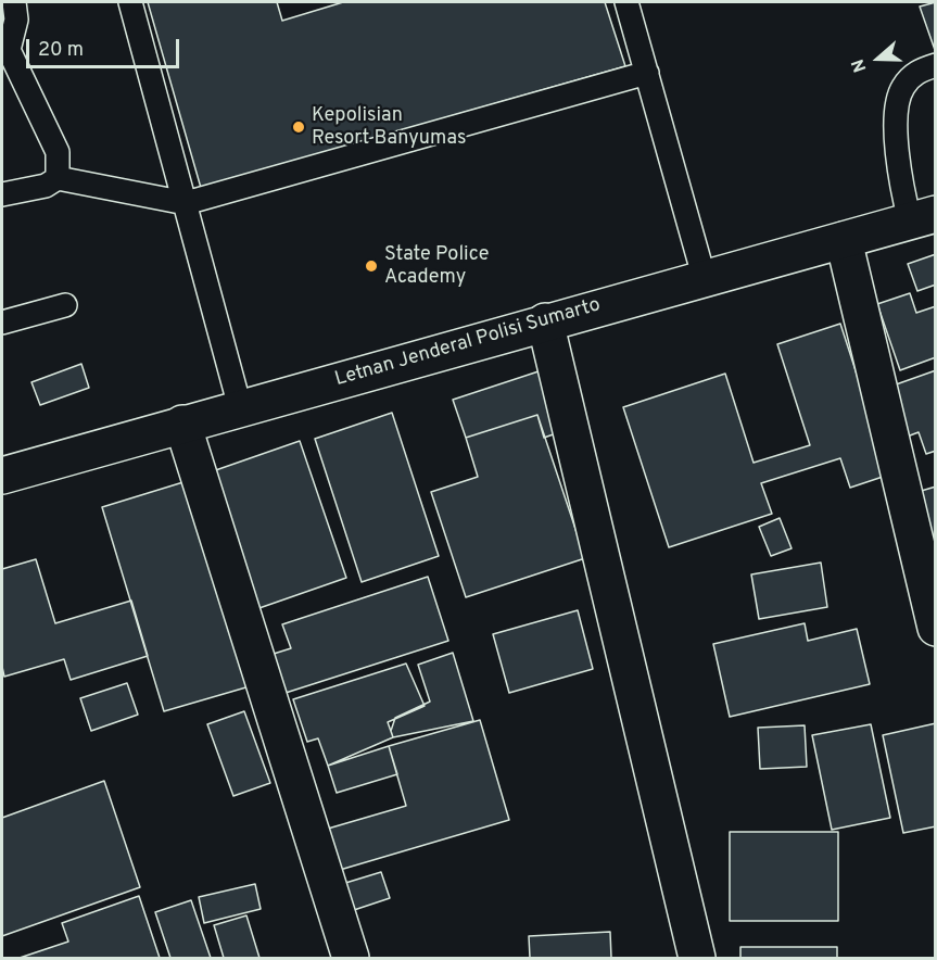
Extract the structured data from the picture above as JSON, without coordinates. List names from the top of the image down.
{
  "streets": {
    "street": ["Letnan Jenderal Polisi Sumarto"]
  },
  "places": ["Kepolisian Resort Banyumas", "State Police Academy"],
  "scale_bar": "20 m",
  "north": "left"
}
